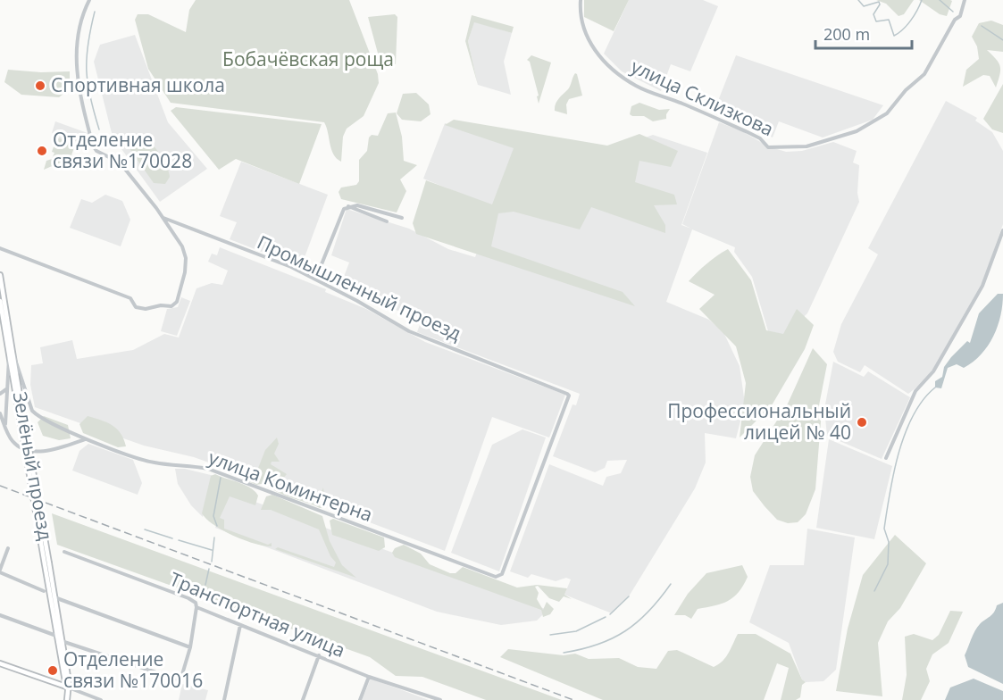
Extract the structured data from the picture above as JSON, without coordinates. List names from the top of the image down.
{
  "streets": {
    "main road": ["Зелёный проезд"],
    "street": [
      "улица Склизкова",
      "Промышленный проезд",
      "улица Коминтерна",
      "Транспортная улица"
    ]
  },
  "crossings": [
    ["Промышленный проезд", "улица Коминтерна"],
    ["Зелёный проезд", "улица Коминтерна"]
  ],
  "parks": ["Бобачёвская роща"],
  "places": [
    "Спортивная школа",
    "Отделение связи №170028",
    "Профессиональный лицей № 40",
    "Отделение связи №170016"
  ],
  "scale_bar": "200 m"
}
